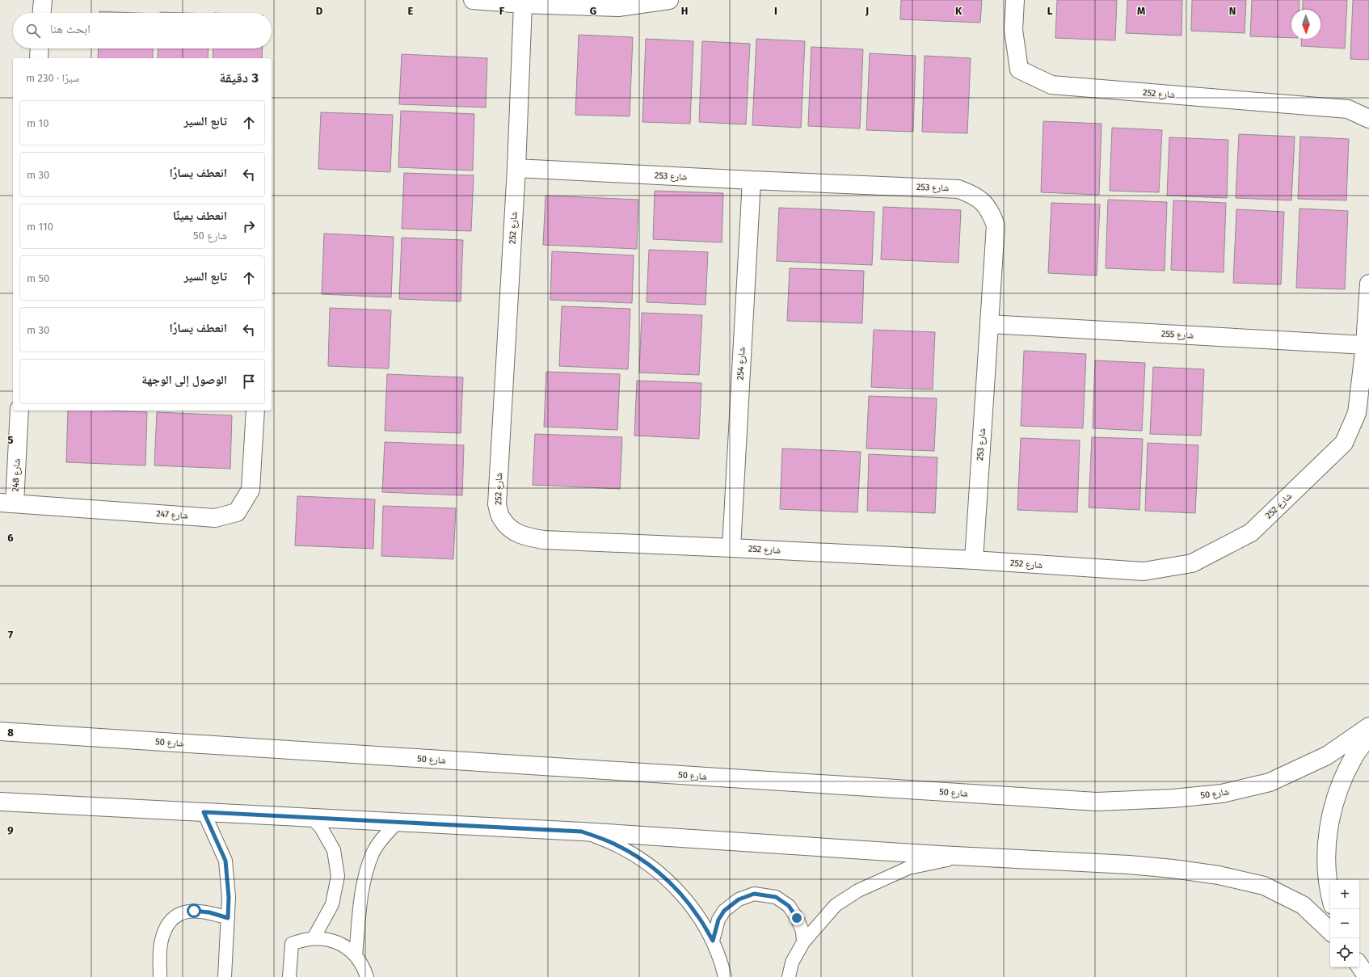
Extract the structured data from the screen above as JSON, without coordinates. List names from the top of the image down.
{
  "streets": {
    "street": [
      "شارع 252",
      "شارع 253",
      "شارع 255",
      "شارع 254",
      "شارع 248",
      "شارع 247",
      "شارع 50"
    ]
  },
  "crossings": [
    ["شارع 252", "شارع 253"],
    ["شارع 252", "شارع 255"],
    ["شارع 252", "شارع 254"],
    ["شارع 253", "شارع 255"],
    ["شارع 253", "شارع 254"],
    ["شارع 248", "شارع 247"]
  ],
  "north": "bottom",
  "page": {
    "search": "ابحث هنا",
    "heading": ["3 دقيقة", "سيرًا · 230 m"],
    "list": [
      ["تابع السير", "10 m"],
      ["انعطف يسارًا", "30 m"],
      ["انعطف يمينًا", "شارع 50", "110 m"],
      ["تابع السير", "50 m"],
      ["انعطف يسارًا", "30 m"],
      "الوصول إلى الوجهة"
    ],
    "map_buttons": ["+", "−"]
  },
  "grid": {
    "columns": [
      "D",
      "E",
      "F",
      "G",
      "H",
      "I",
      "J",
      "K",
      "L",
      "M",
      "N"
    ],
    "rows": [
      "5",
      "6",
      "7",
      "8",
      "9"
    ]
  }
}
